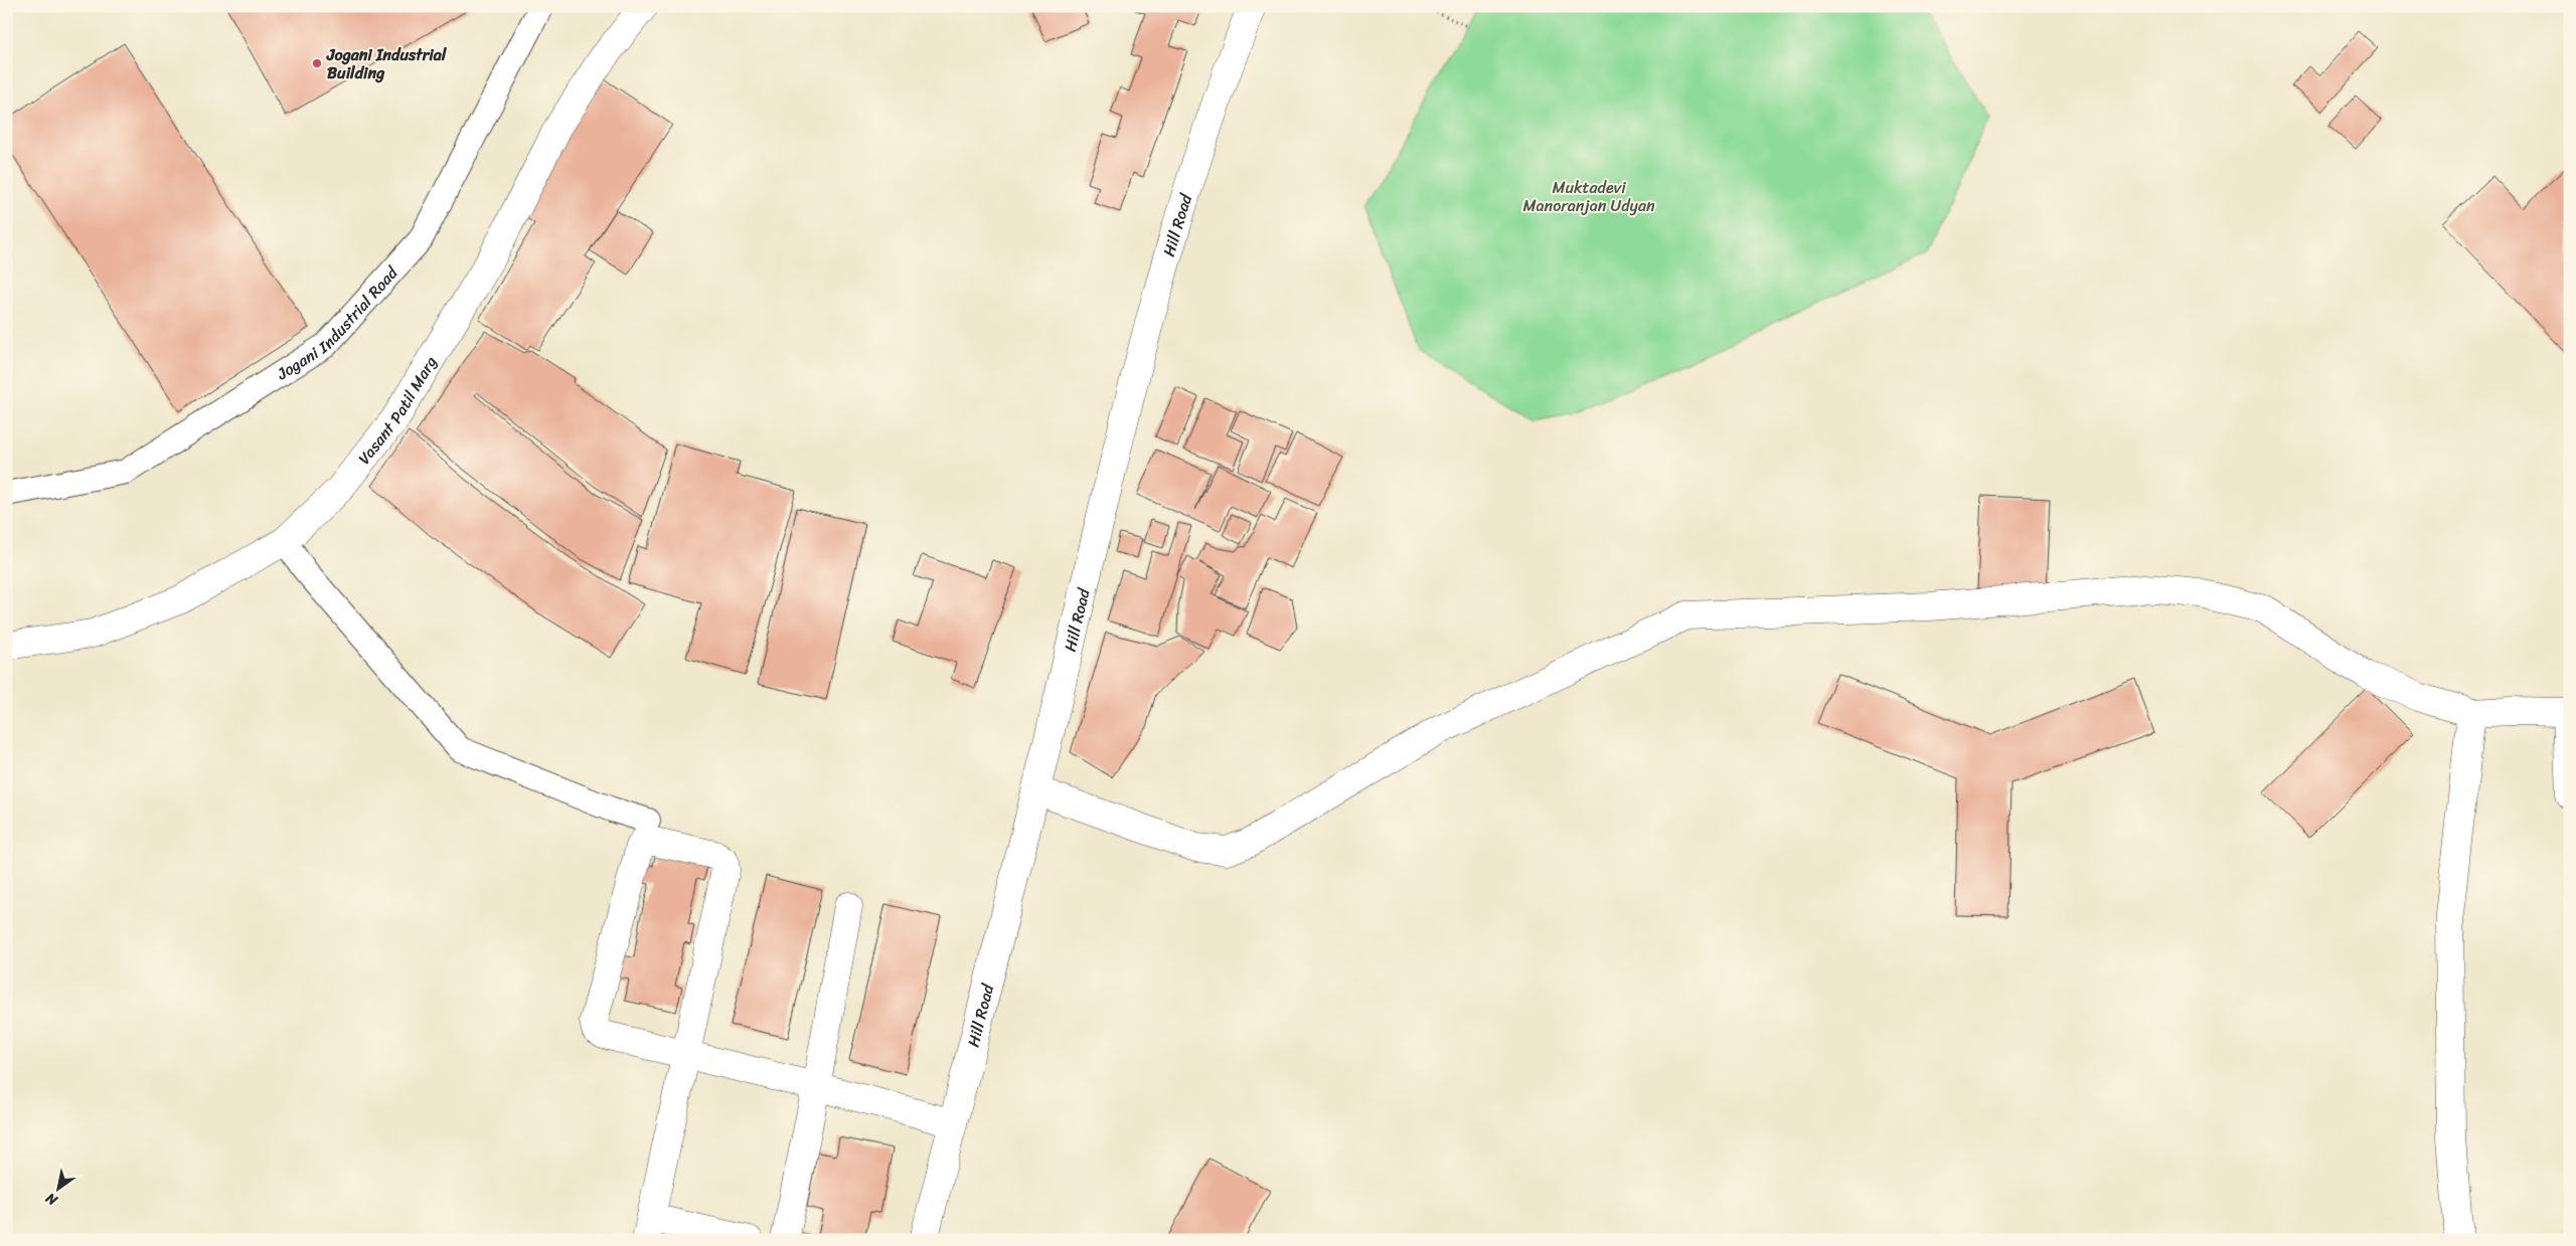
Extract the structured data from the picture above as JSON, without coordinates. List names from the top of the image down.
{
  "streets": {
    "street": ["Hill Road", "Vasant Patil Marg"],
    "lane": ["Jogani Industrial Road"]
  },
  "parks": ["Muktadevi Manoranjan Udyan"],
  "places": ["Jogani Industrial Building"],
  "north": "bottom left"
}
